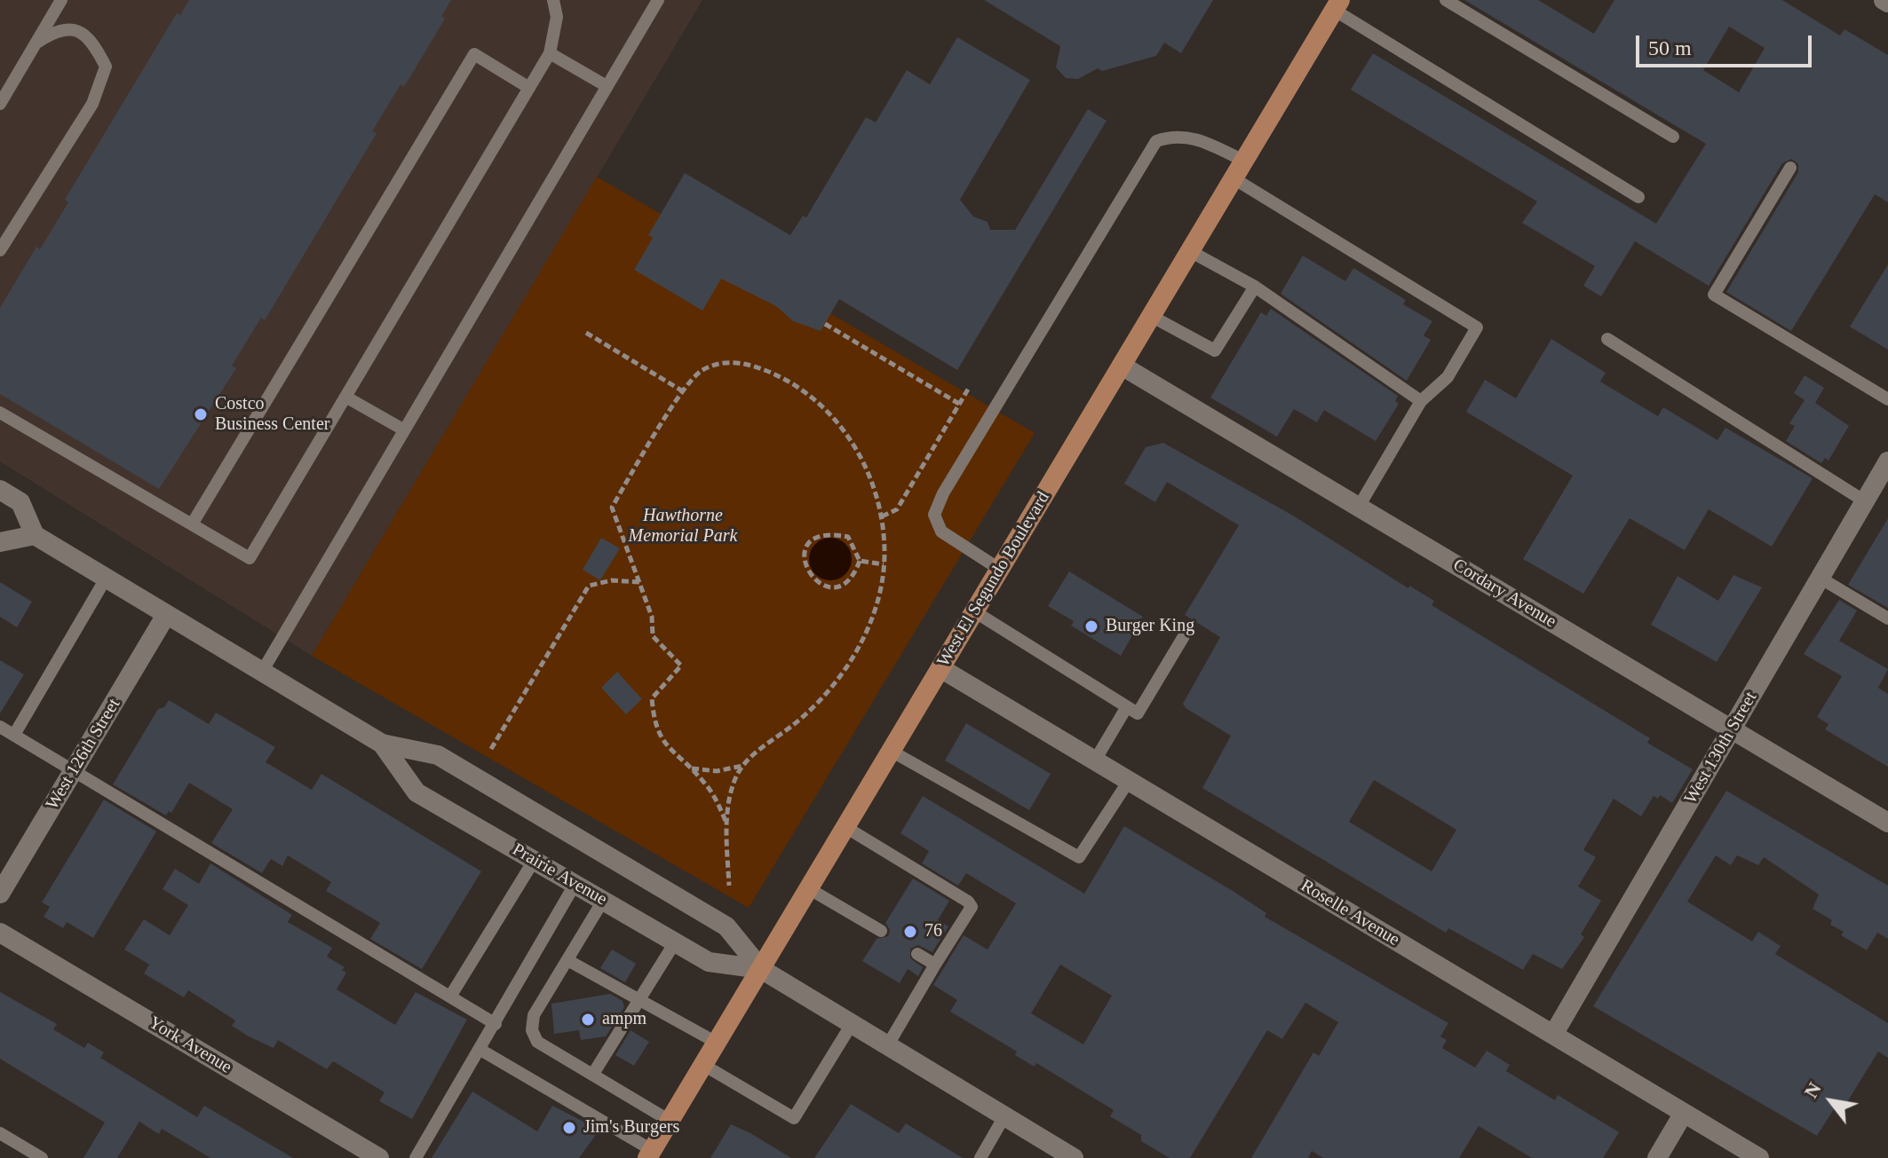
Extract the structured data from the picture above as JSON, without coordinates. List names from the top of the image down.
{
  "streets": {
    "main road": ["West El Segundo Boulevard"],
    "street": [
      "Cordary Avenue",
      "West 130th Street",
      "West 126th Street",
      "Prairie Avenue",
      "Roselle Avenue",
      "York Avenue"
    ]
  },
  "crossings": [
    ["West El Segundo Boulevard", "Cordary Avenue"],
    ["West El Segundo Boulevard", "Prairie Avenue"],
    ["West El Segundo Boulevard", "Roselle Avenue"],
    ["Cordary Avenue", "West 130th Street"],
    ["West 130th Street", "Roselle Avenue"],
    ["West 126th Street", "Prairie Avenue"]
  ],
  "parks": ["Hawthorne Memorial Park"],
  "places": [
    "Costco Business Center",
    "Burger King",
    "76",
    "ampm",
    "Jim's Burgers"
  ],
  "scale_bar": "50 m",
  "north": "top left"
}
